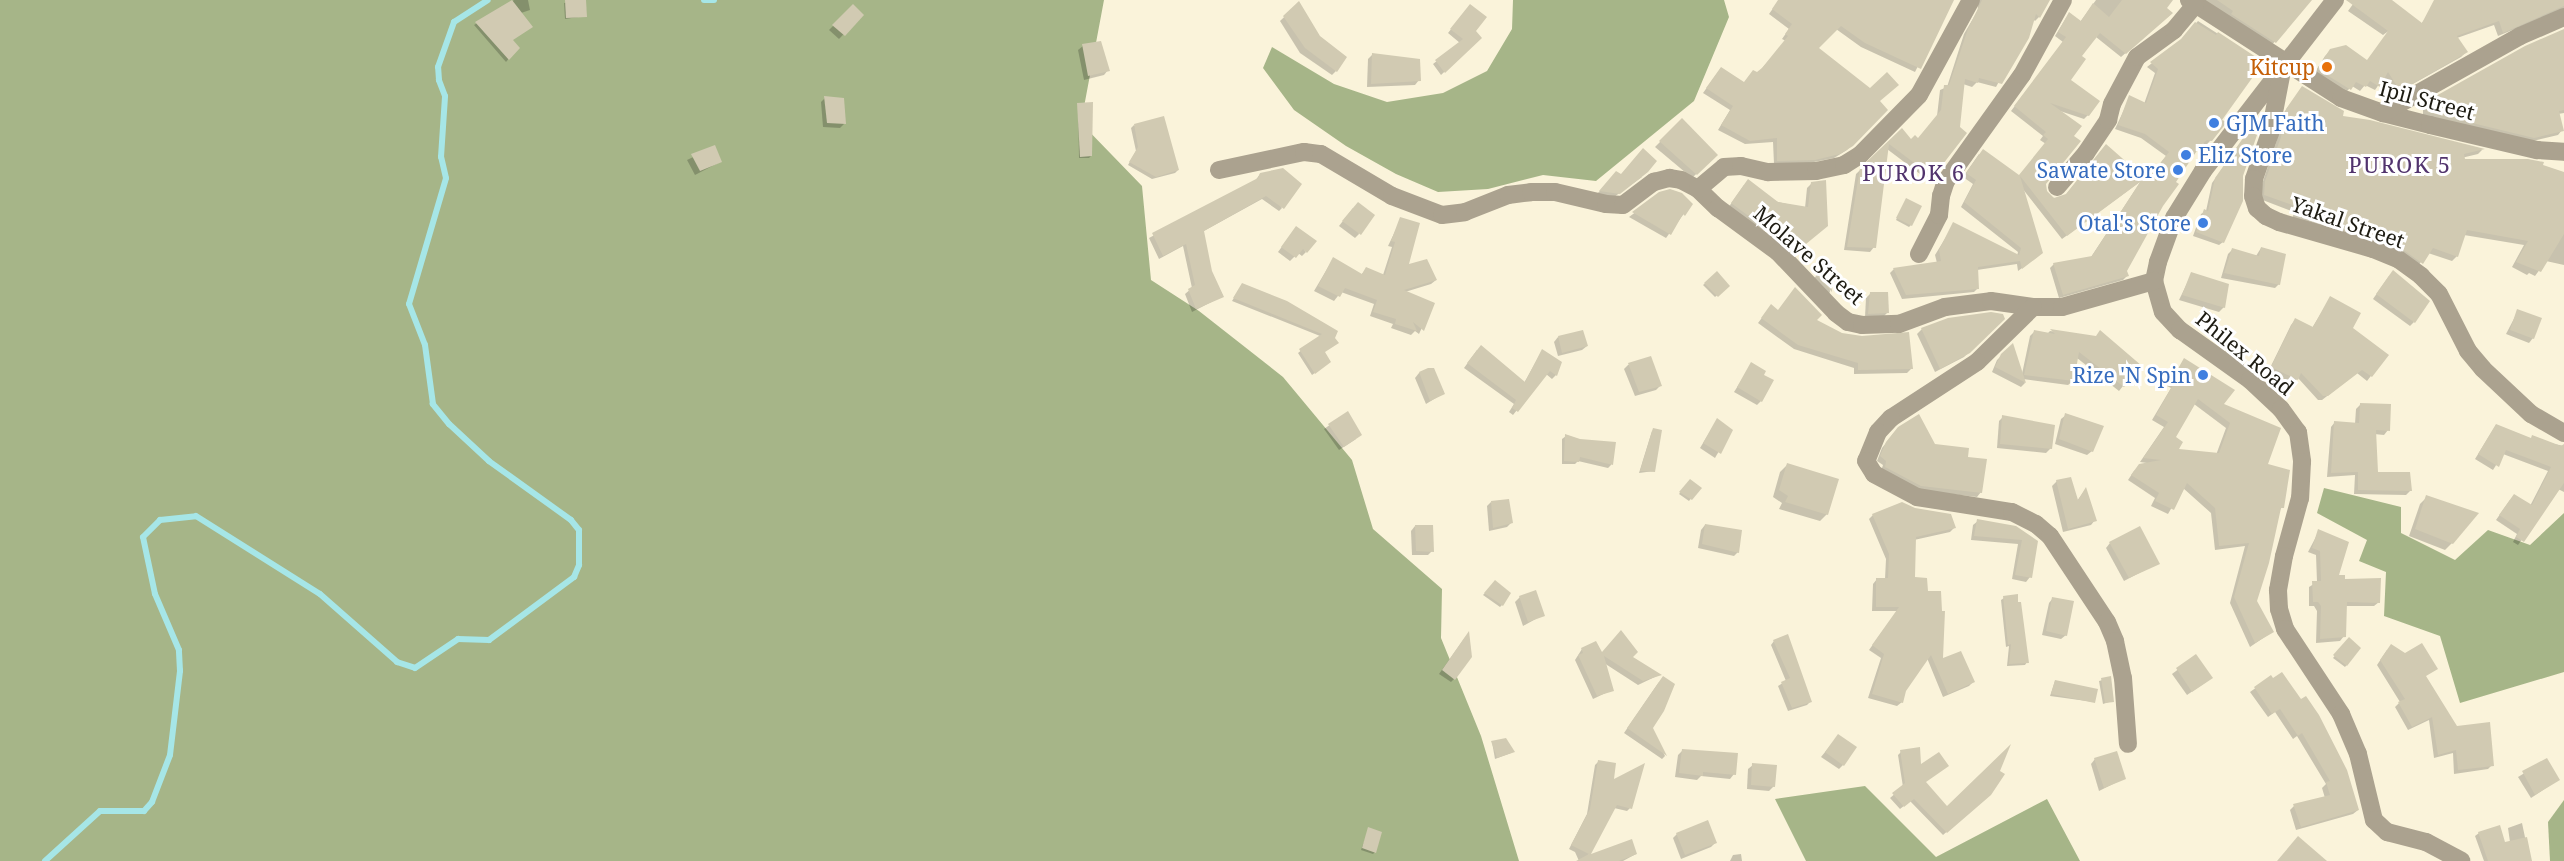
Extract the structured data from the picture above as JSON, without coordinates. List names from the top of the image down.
{
  "streets": {
    "street": [
      "Ipil Street",
      "Yakal Street",
      "Molave Street",
      "Philex Road"
    ]
  },
  "crossings": [
    ["Ipil Street", "Yakal Street"],
    ["Molave Street", "Philex Road"]
  ],
  "districts": ["PUROK 5", "PUROK 6"],
  "places": [
    "Kitcup",
    "GJM Faith",
    "Eliz Store",
    "Sawate Store",
    "Otal's Store",
    "Rize 'N Spin"
  ]
}
